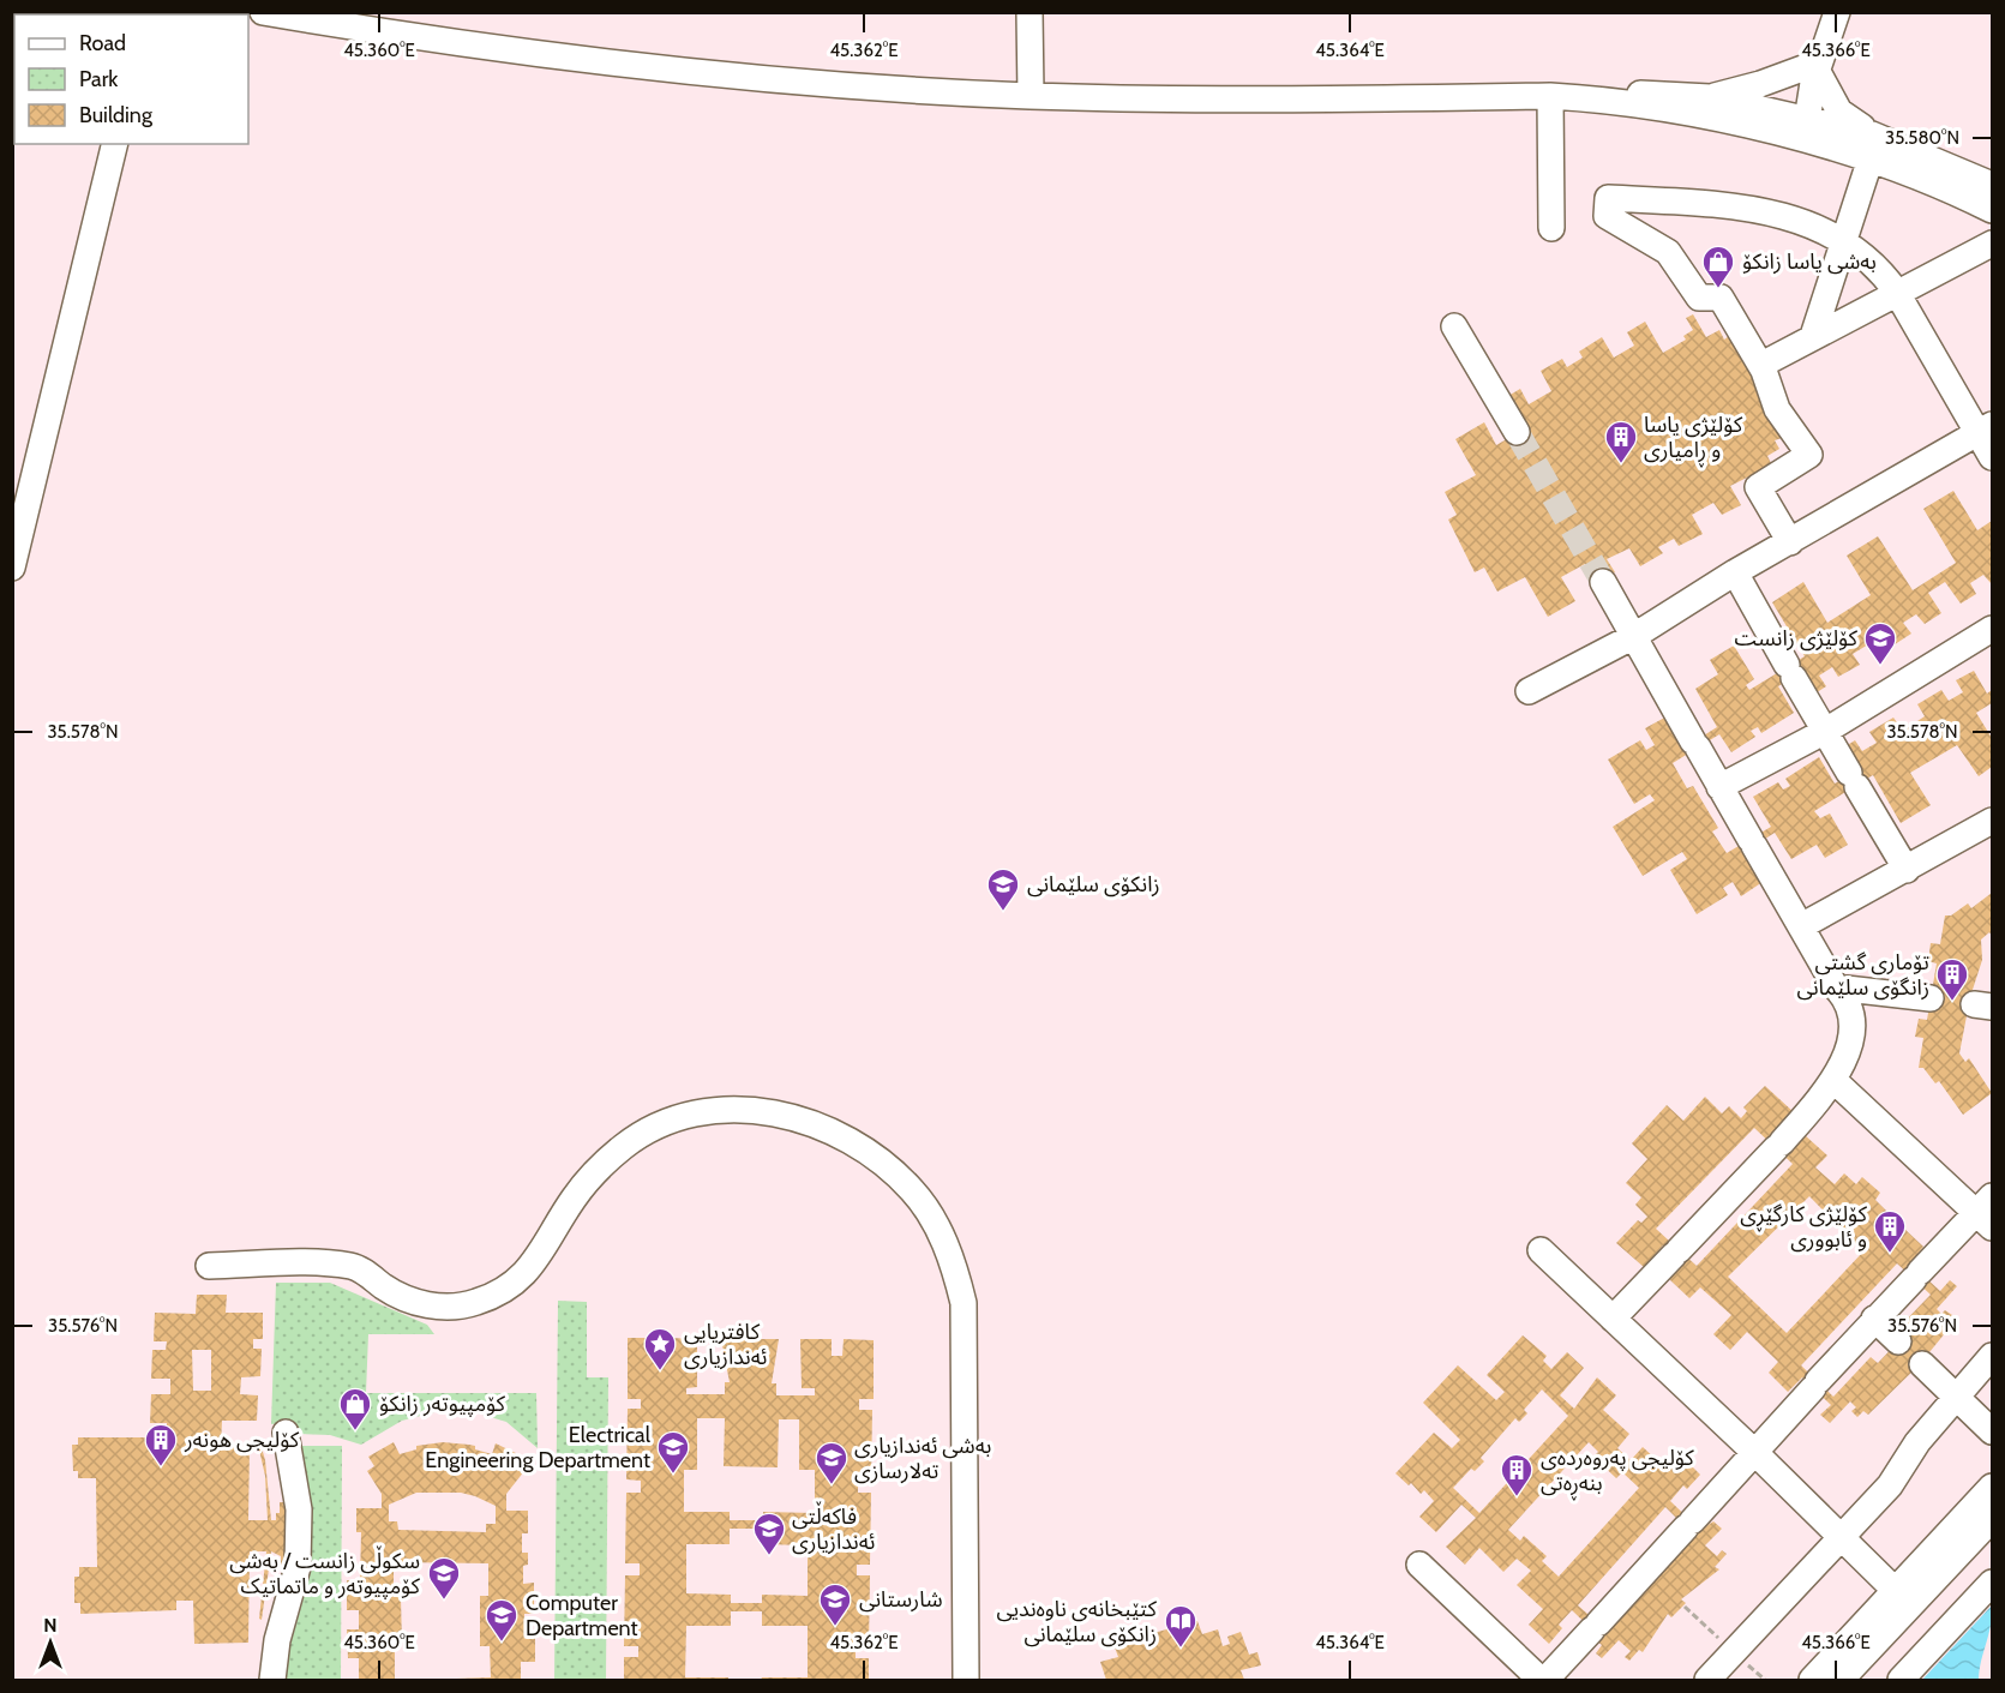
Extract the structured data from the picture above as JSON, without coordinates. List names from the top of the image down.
{
  "places": {
    "shop": ["بەشی یاسا زانکۆ", "کۆمپیوتەر زانکۆ"],
    "building": [
      "کۆلێژی یاسا و ڕامیاری",
      "تۆماری گشتی زانگۆی سلێمانی",
      "كۆلێژی كارگێڕی و ئابووری",
      "کۆلیجی هونەر",
      "کۆلیجی پەروەردەی بنەڕەتی"
    ],
    "school or university": [
      "کۆلێژی زانست",
      "زانکۆی سلێمانی",
      "Electrical Engineering Department",
      "بەشی ئەندازیاری تەلارسازی",
      "فاکەڵتی ئەندازیاری",
      "سکوڵی زانست / بەشی کۆمپیوتەر و ماتماتیک",
      "شارستانی",
      "Computer Department"
    ],
    "place": ["کافتریایی ئەندازیاری"],
    "library": ["کتێبخانەی ناوەندیی زانکۆی سلێمانی"]
  },
  "legend": ["Road", "Park", "Building"],
  "north": "top",
  "coordinates": [
    "45.360°E",
    "45.362°E",
    "45.364°E",
    "45.366°E",
    "35.580°N",
    "35.578°N",
    "35.576°N"
  ]
}
